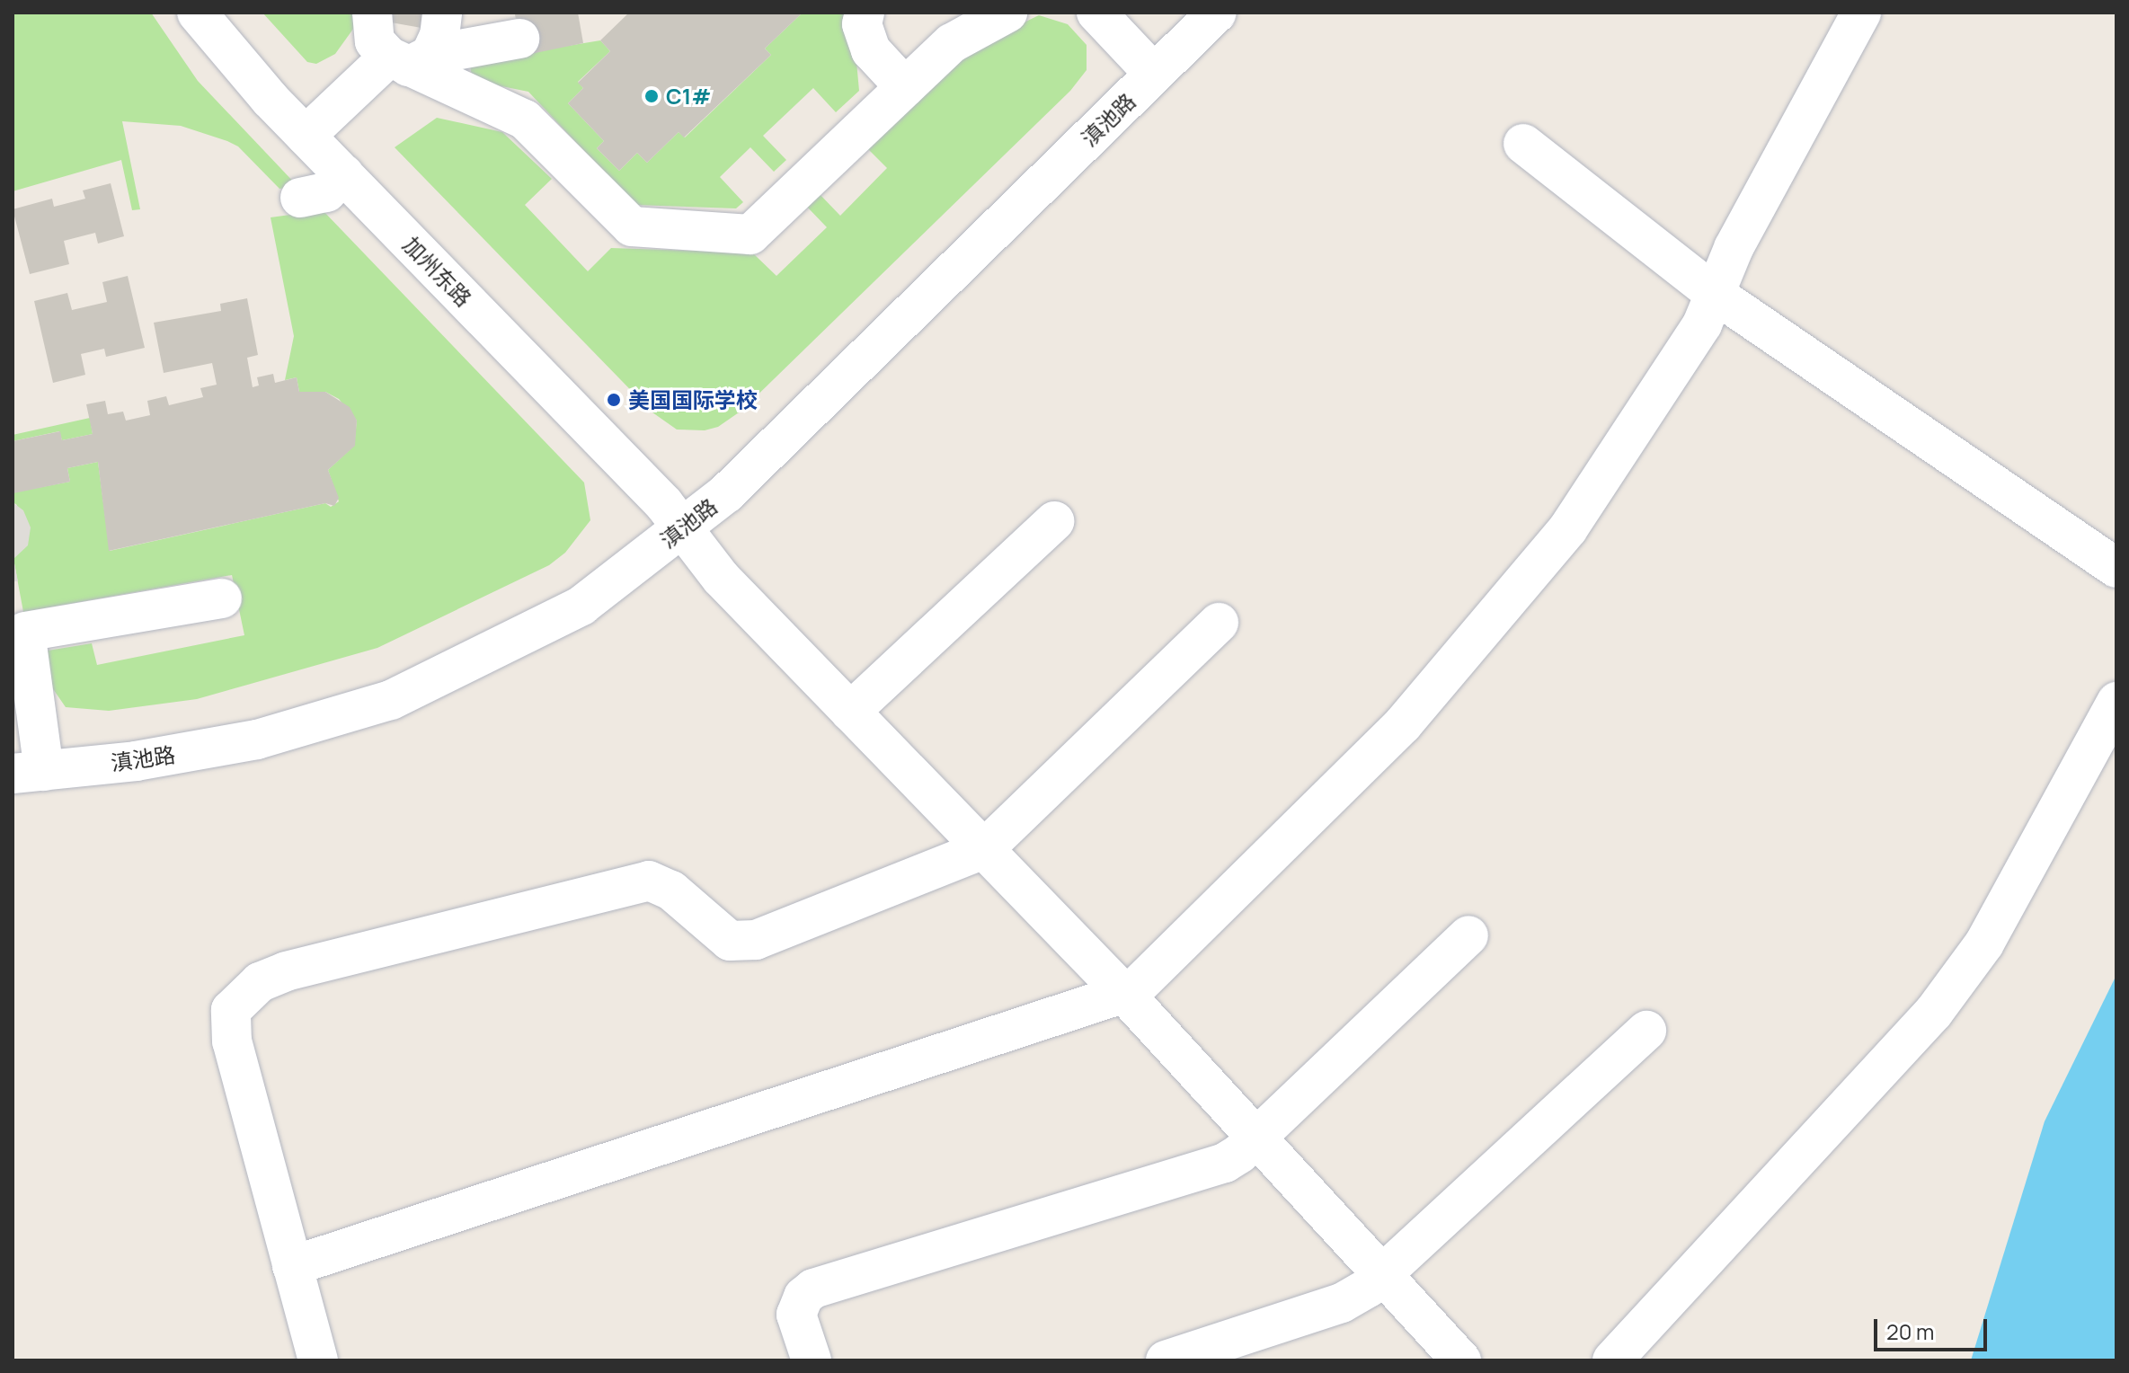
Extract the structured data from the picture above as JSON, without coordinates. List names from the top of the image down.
{
  "streets": {
    "street": ["滇池路", "加州东路"]
  },
  "crossings": [
    ["滇池路", "加州东路"]
  ],
  "places": ["C1#", "美国国际学校"],
  "scale_bar": "20 m"
}
